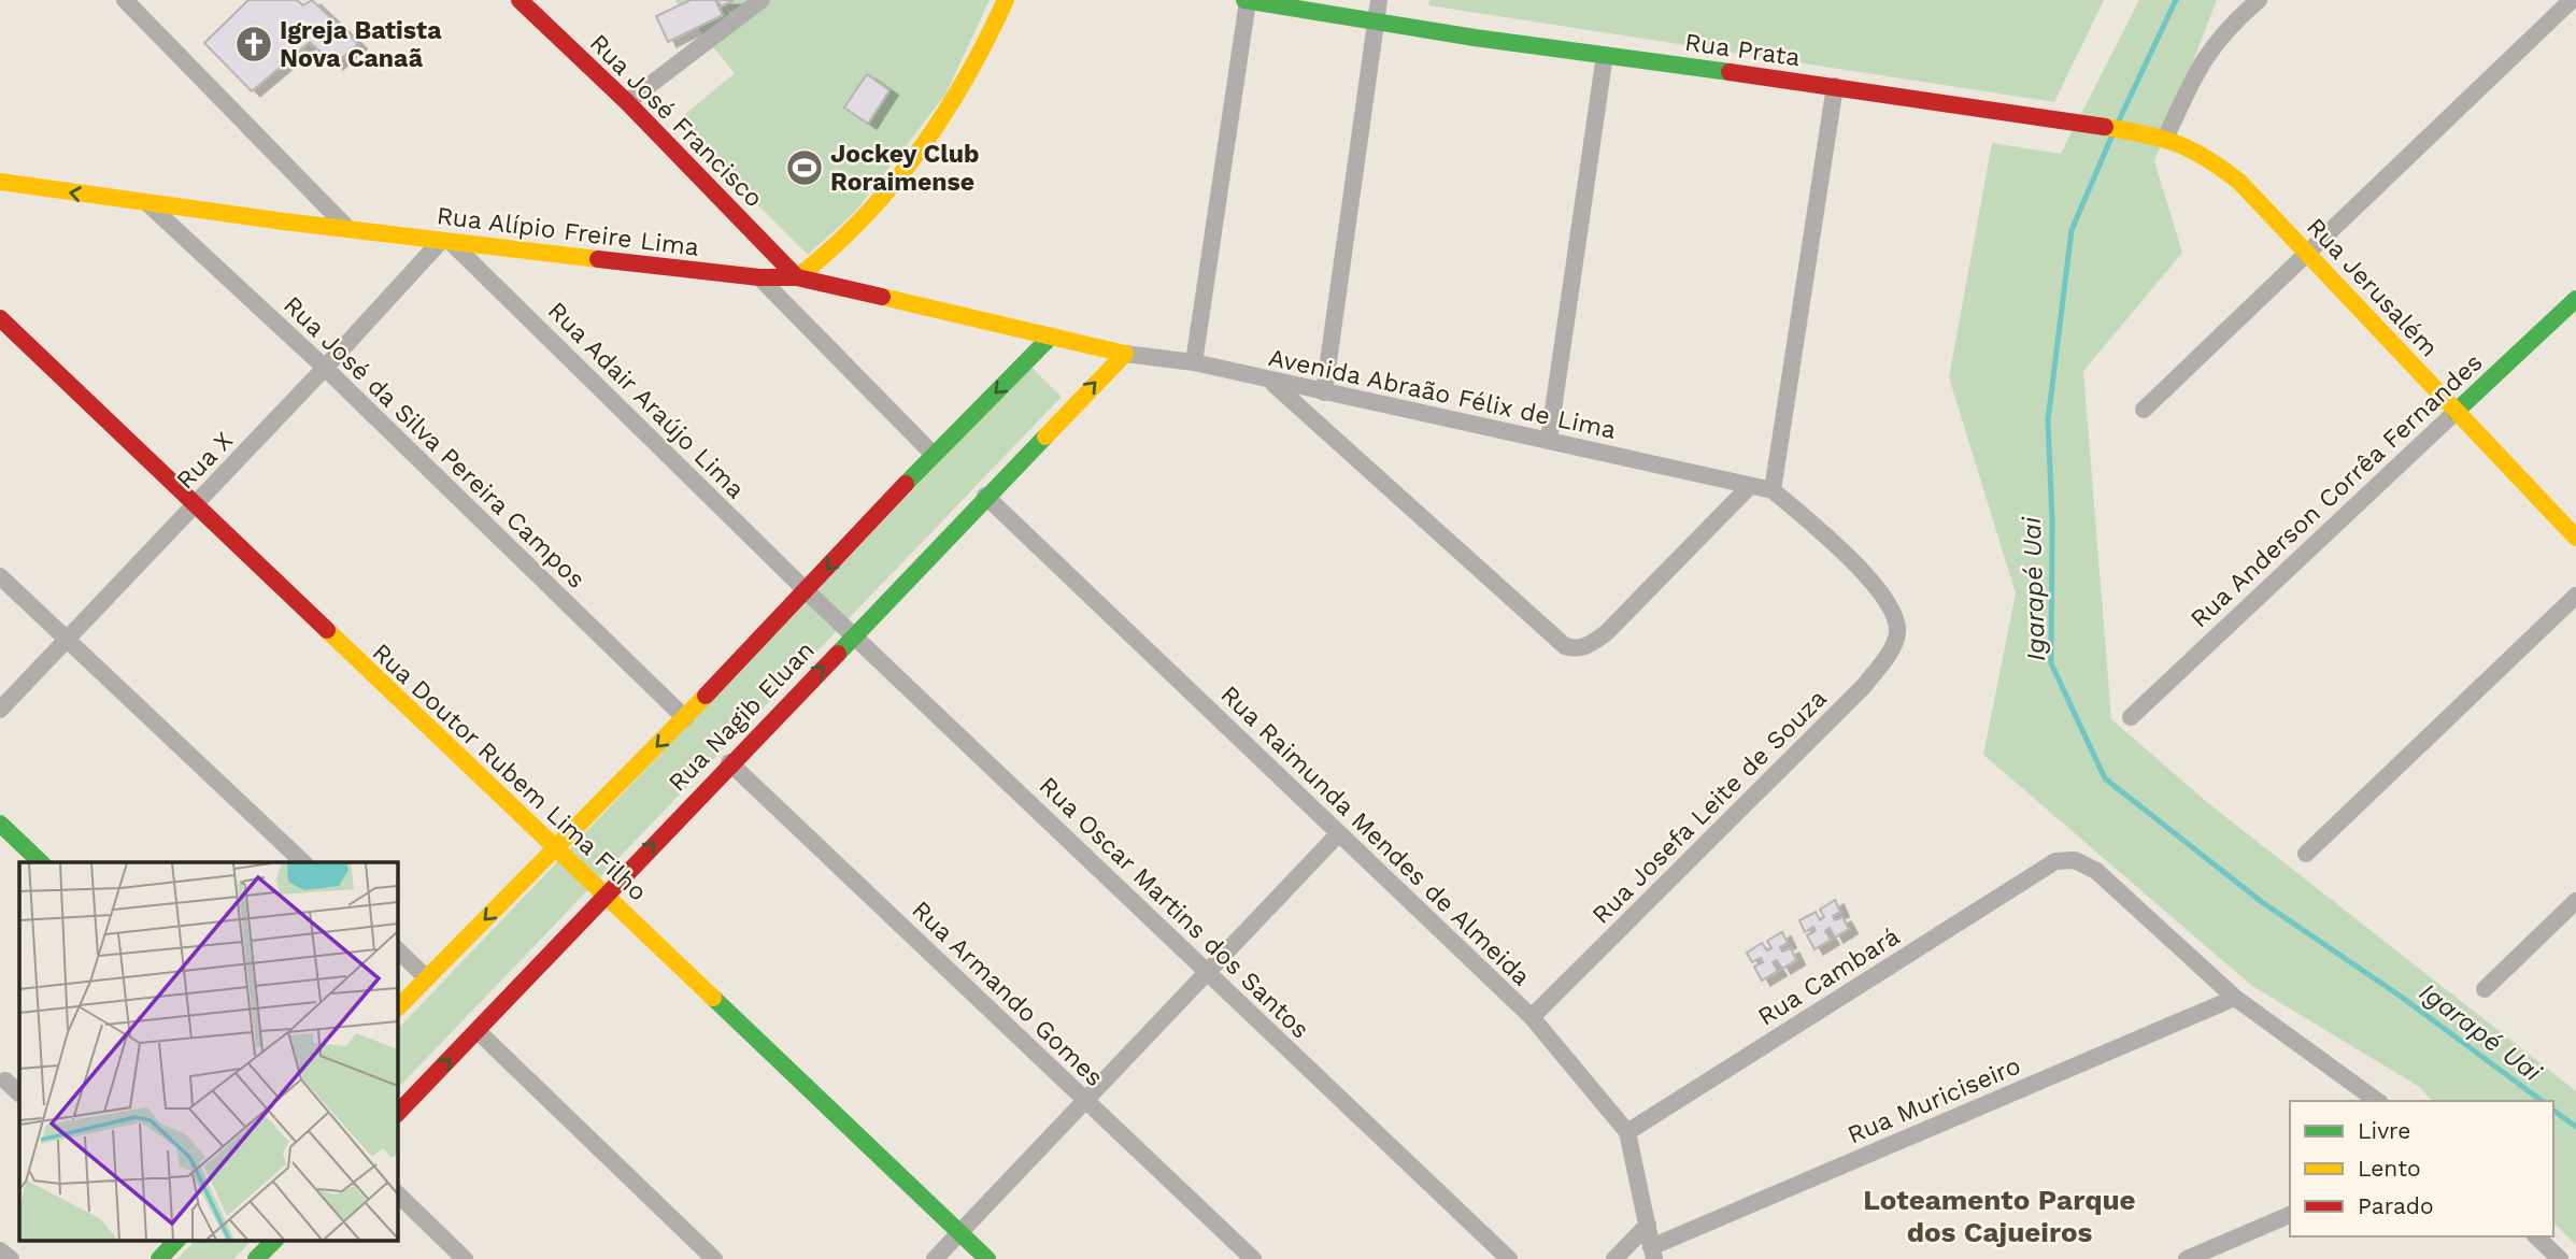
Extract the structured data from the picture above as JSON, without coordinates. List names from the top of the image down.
{
  "streets": {
    "street": [
      "Rua Prata",
      "Rua José Francisco",
      "Rua Alípio Freire Lima",
      "Rua Jerusalém",
      "Avenida Abraão Félix de Lima",
      "Rua Adair Araújo Lima",
      "Rua José da Silva Pereira Campos",
      "Rua X",
      "Rua Anderson Corrêa Fernandes",
      "Rua Nagib Eluan",
      "Rua Doutor Rubem Lima Filho",
      "Rua Josefa Leite de Souza",
      "Rua Raimunda Mendes de Almeida",
      "Rua Oscar Martins dos Santos",
      "Rua Cambará",
      "Rua Armando Gomes",
      "Rua Muriciseiro"
    ]
  },
  "crossings": [
    ["Rua Prata", "Rua Jerusalém"],
    ["Rua José Francisco", "Rua Alípio Freire Lima"],
    ["Rua Alípio Freire Lima", "Avenida Abraão Félix de Lima"],
    ["Rua Alípio Freire Lima", "Rua Adair Araújo Lima"],
    ["Rua Alípio Freire Lima", "Rua José da Silva Pereira Campos"],
    ["Rua Alípio Freire Lima", "Rua X"],
    ["Rua Alípio Freire Lima", "Rua Nagib Eluan"],
    ["Rua Jerusalém", "Rua Anderson Corrêa Fernandes"],
    ["Avenida Abraão Félix de Lima", "Rua Nagib Eluan"],
    ["Avenida Abraão Félix de Lima", "Rua Josefa Leite de Souza"],
    ["Rua Adair Araújo Lima", "Rua X"],
    ["Rua Adair Araújo Lima", "Rua Nagib Eluan"],
    ["Rua Adair Araújo Lima", "Rua Oscar Martins dos Santos"],
    ["Rua José da Silva Pereira Campos", "Rua X"],
    ["Rua José da Silva Pereira Campos", "Rua Nagib Eluan"],
    ["Rua X", "Rua Doutor Rubem Lima Filho"],
    ["Rua Nagib Eluan", "Rua Doutor Rubem Lima Filho"],
    ["Rua Nagib Eluan", "Rua Raimunda Mendes de Almeida"],
    ["Rua Nagib Eluan", "Rua Oscar Martins dos Santos"],
    ["Rua Nagib Eluan", "Rua Armando Gomes"],
    ["Rua Josefa Leite de Souza", "Rua Raimunda Mendes de Almeida"],
    ["Rua Raimunda Mendes de Almeida", "Rua Cambará"],
    ["Rua Raimunda Mendes de Almeida", "Rua Muriciseiro"],
    ["Rua Cambará", "Rua Muriciseiro"]
  ],
  "districts": ["Loteamento Parque dos Cajueiros"],
  "water": ["Igarapé Uai"],
  "places": {
    "church": ["Igreja Batista Nova Canaã"],
    "sports": ["Jockey Club Roraimense"]
  },
  "legend": ["Livre", "Lento", "Parado"]
}
